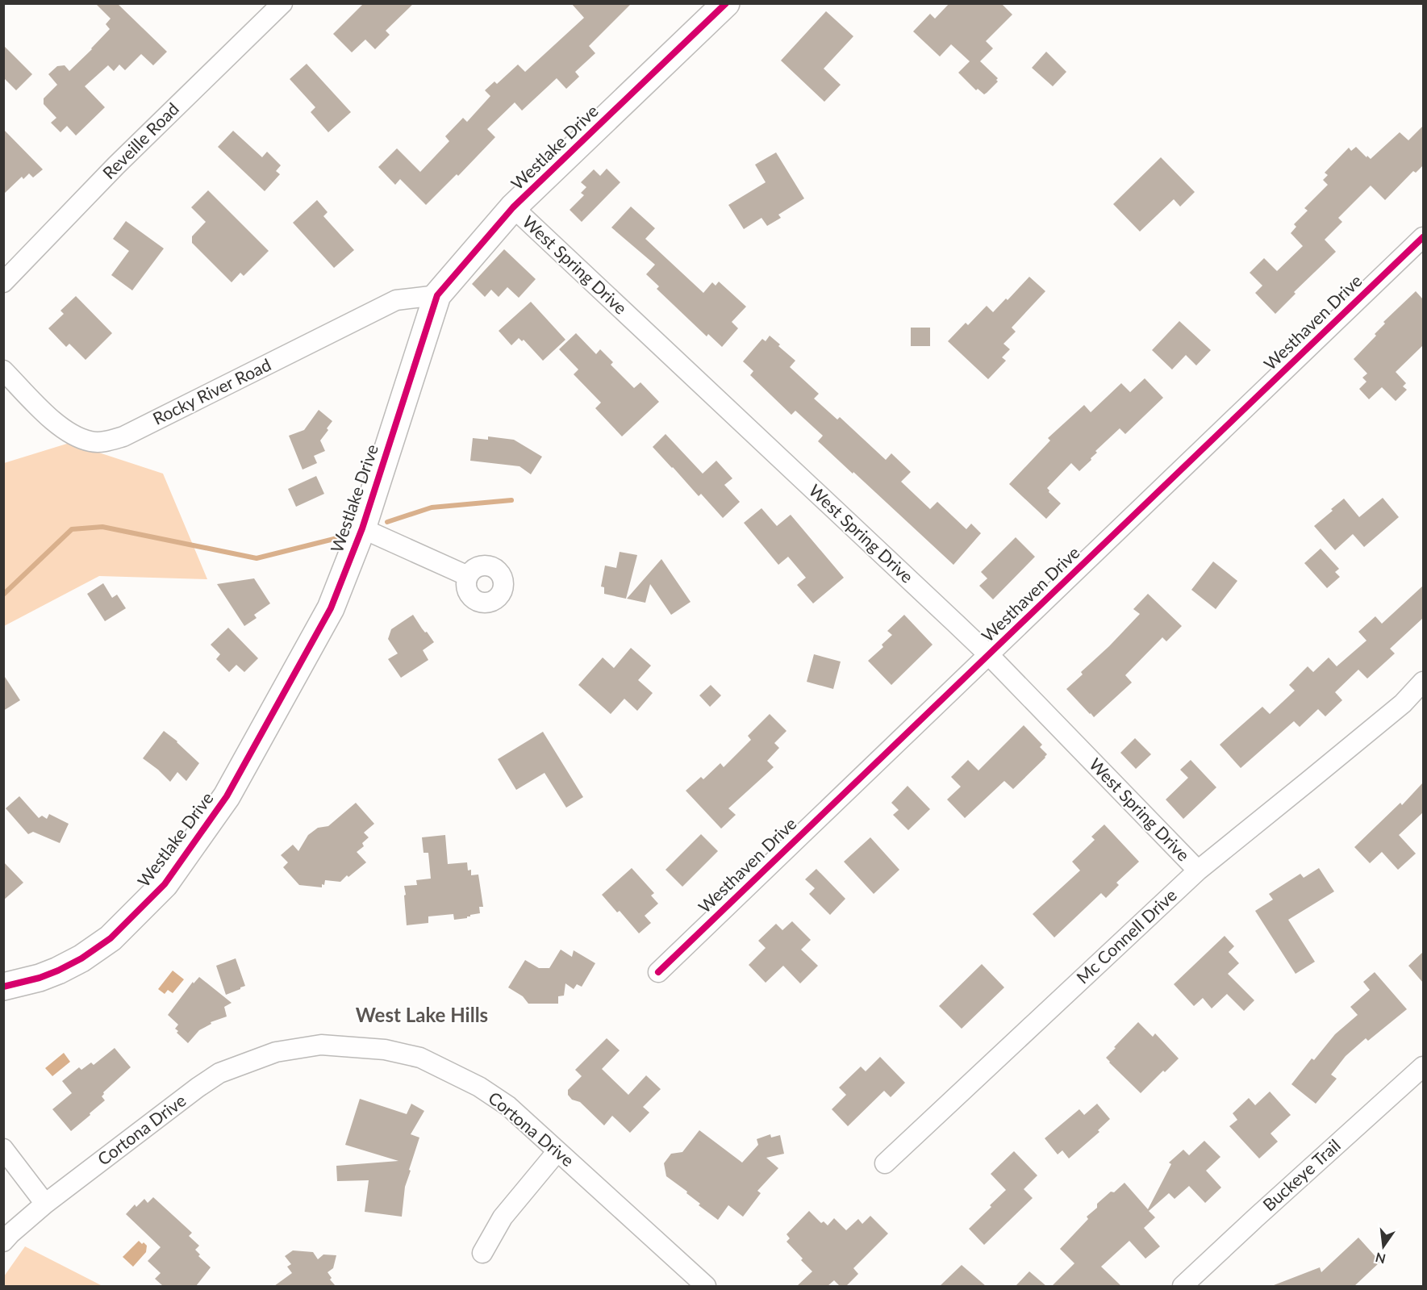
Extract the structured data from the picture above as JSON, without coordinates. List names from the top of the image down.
{
  "streets": {
    "street": [
      "Reveille Road",
      "Westlake Drive",
      "West Spring Drive",
      "Westhaven Drive",
      "Rocky River Road",
      "Mc Connell Drive",
      "Cortona Drive",
      "Buckeye Trail"
    ]
  },
  "crossings": [
    ["Westlake Drive", "West Spring Drive"],
    ["Westlake Drive", "Rocky River Road"],
    ["West Spring Drive", "Westhaven Drive"],
    ["West Spring Drive", "Mc Connell Drive"]
  ],
  "districts": ["West Lake Hills"],
  "north": "bottom"
}
